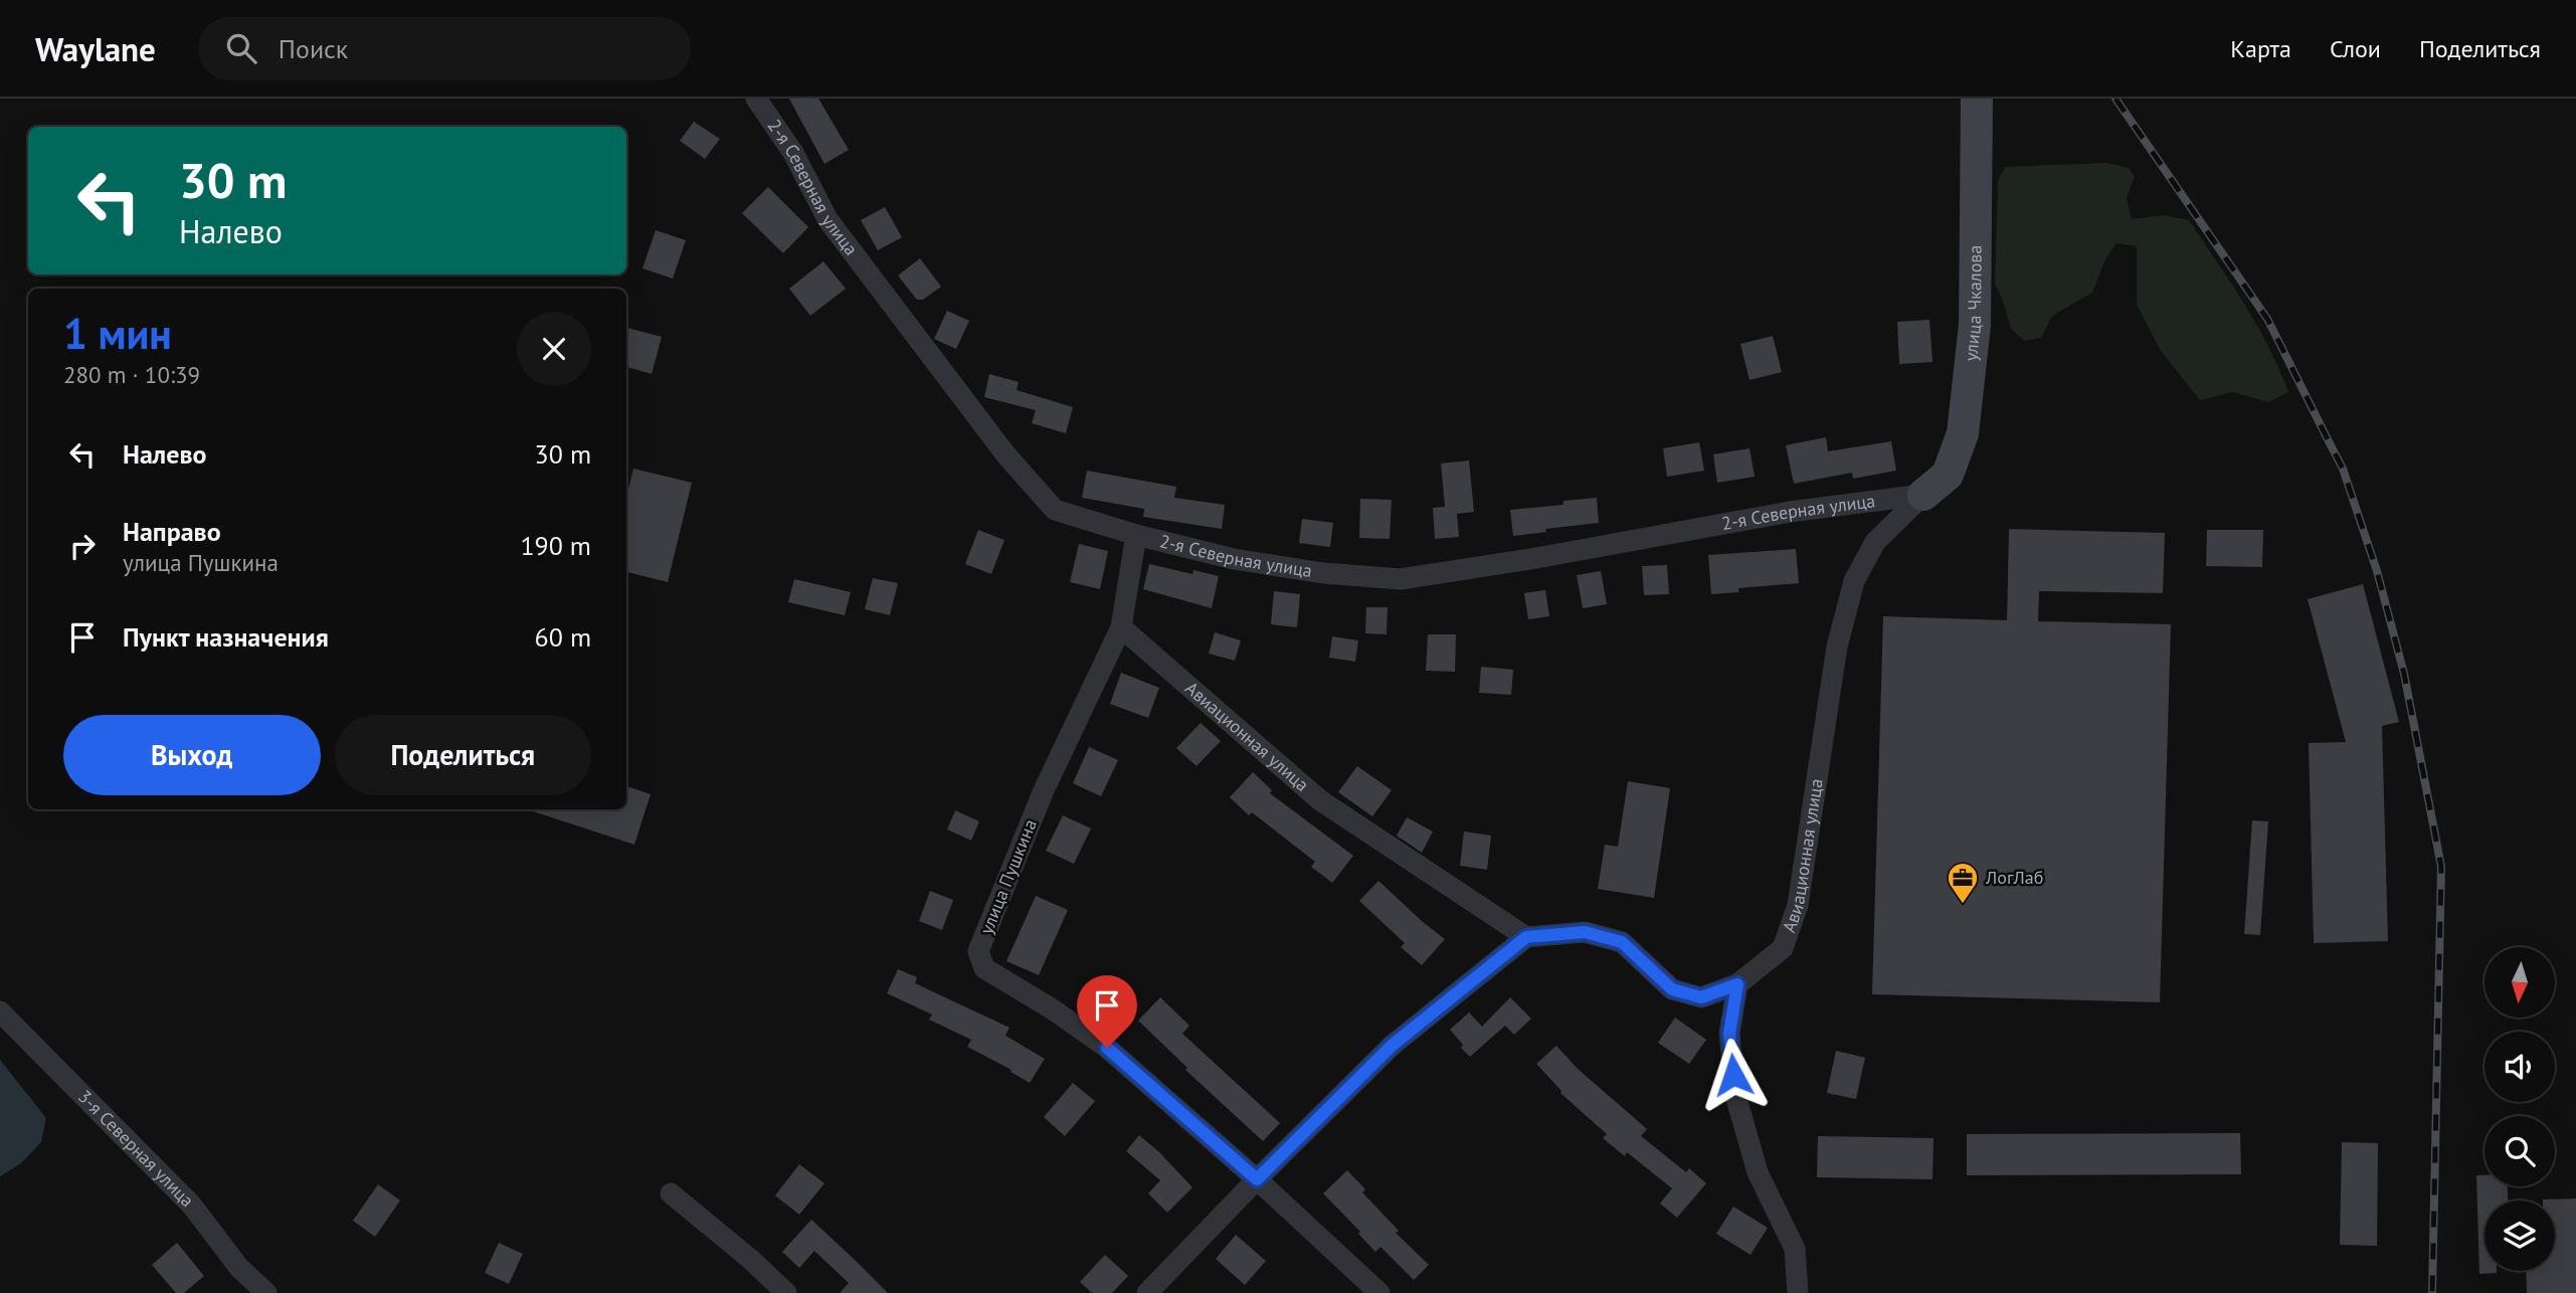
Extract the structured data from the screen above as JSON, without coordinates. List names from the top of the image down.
{
  "streets": {
    "street": [
      "2-я Северная улица",
      "улица Чкалова",
      "Авиационная улица",
      "улица Пушкина",
      "3-я Северная улица"
    ]
  },
  "crossings": [
    ["2-я Северная улица", "улица Чкалова"],
    ["2-я Северная улица", "Авиационная улица"],
    ["улица Чкалова", "Авиационная улица"],
    ["Авиационная улица", "улица Пушкина"]
  ],
  "places": {
    "office": ["ЛогЛаб"]
  },
  "north": "bottom",
  "page": {
    "header": "Waylane",
    "search": "Поиск",
    "nav": ["Карта", "Слои", "Поделиться"],
    "turn": ["30 m", "Налево"],
    "heading": ["1 мин", "280 m · 10:39"],
    "list": [
      {
        "name": "Налево",
        "value": "30 m"
      },
      {
        "name": "Направо",
        "note": "улица Пушкина",
        "value": "190 m"
      },
      {
        "name": "Пункт назначения",
        "value": "60 m"
      }
    ],
    "buttons": ["Выход", "Поделиться"]
  }
}
